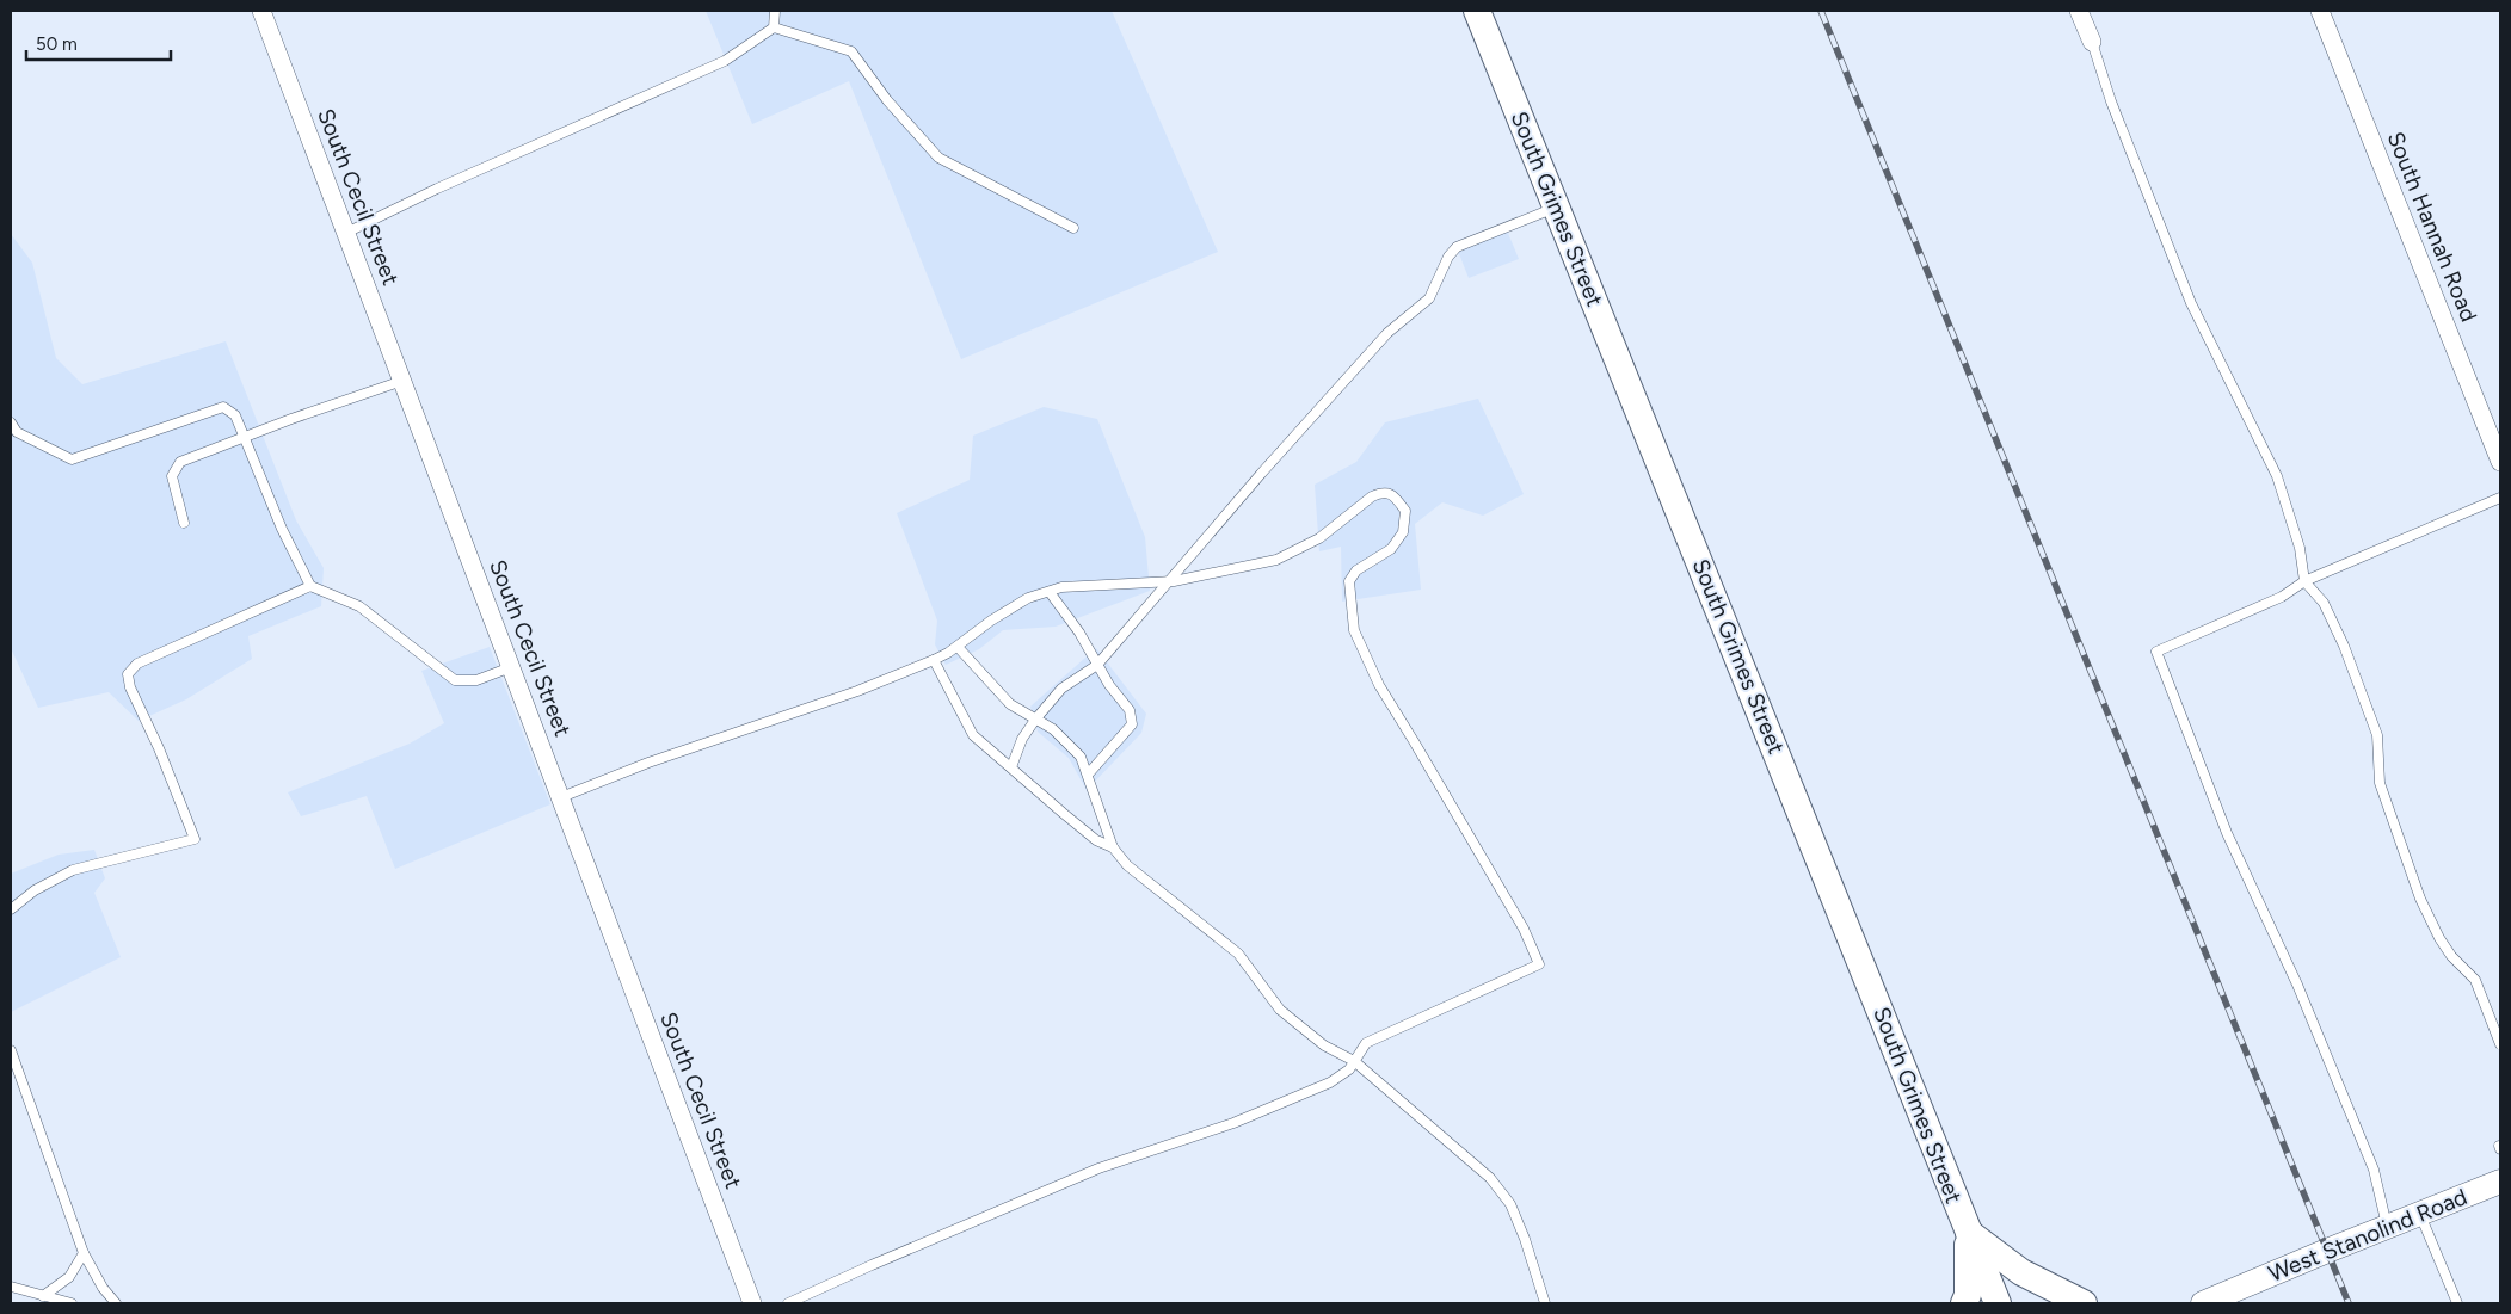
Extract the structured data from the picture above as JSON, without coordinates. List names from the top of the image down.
{
  "streets": {
    "main road": ["South Grimes Street", "West Stanolind Road"],
    "street": ["South Cecil Street", "South Hannah Road"]
  },
  "scale_bar": "50 m"
}
